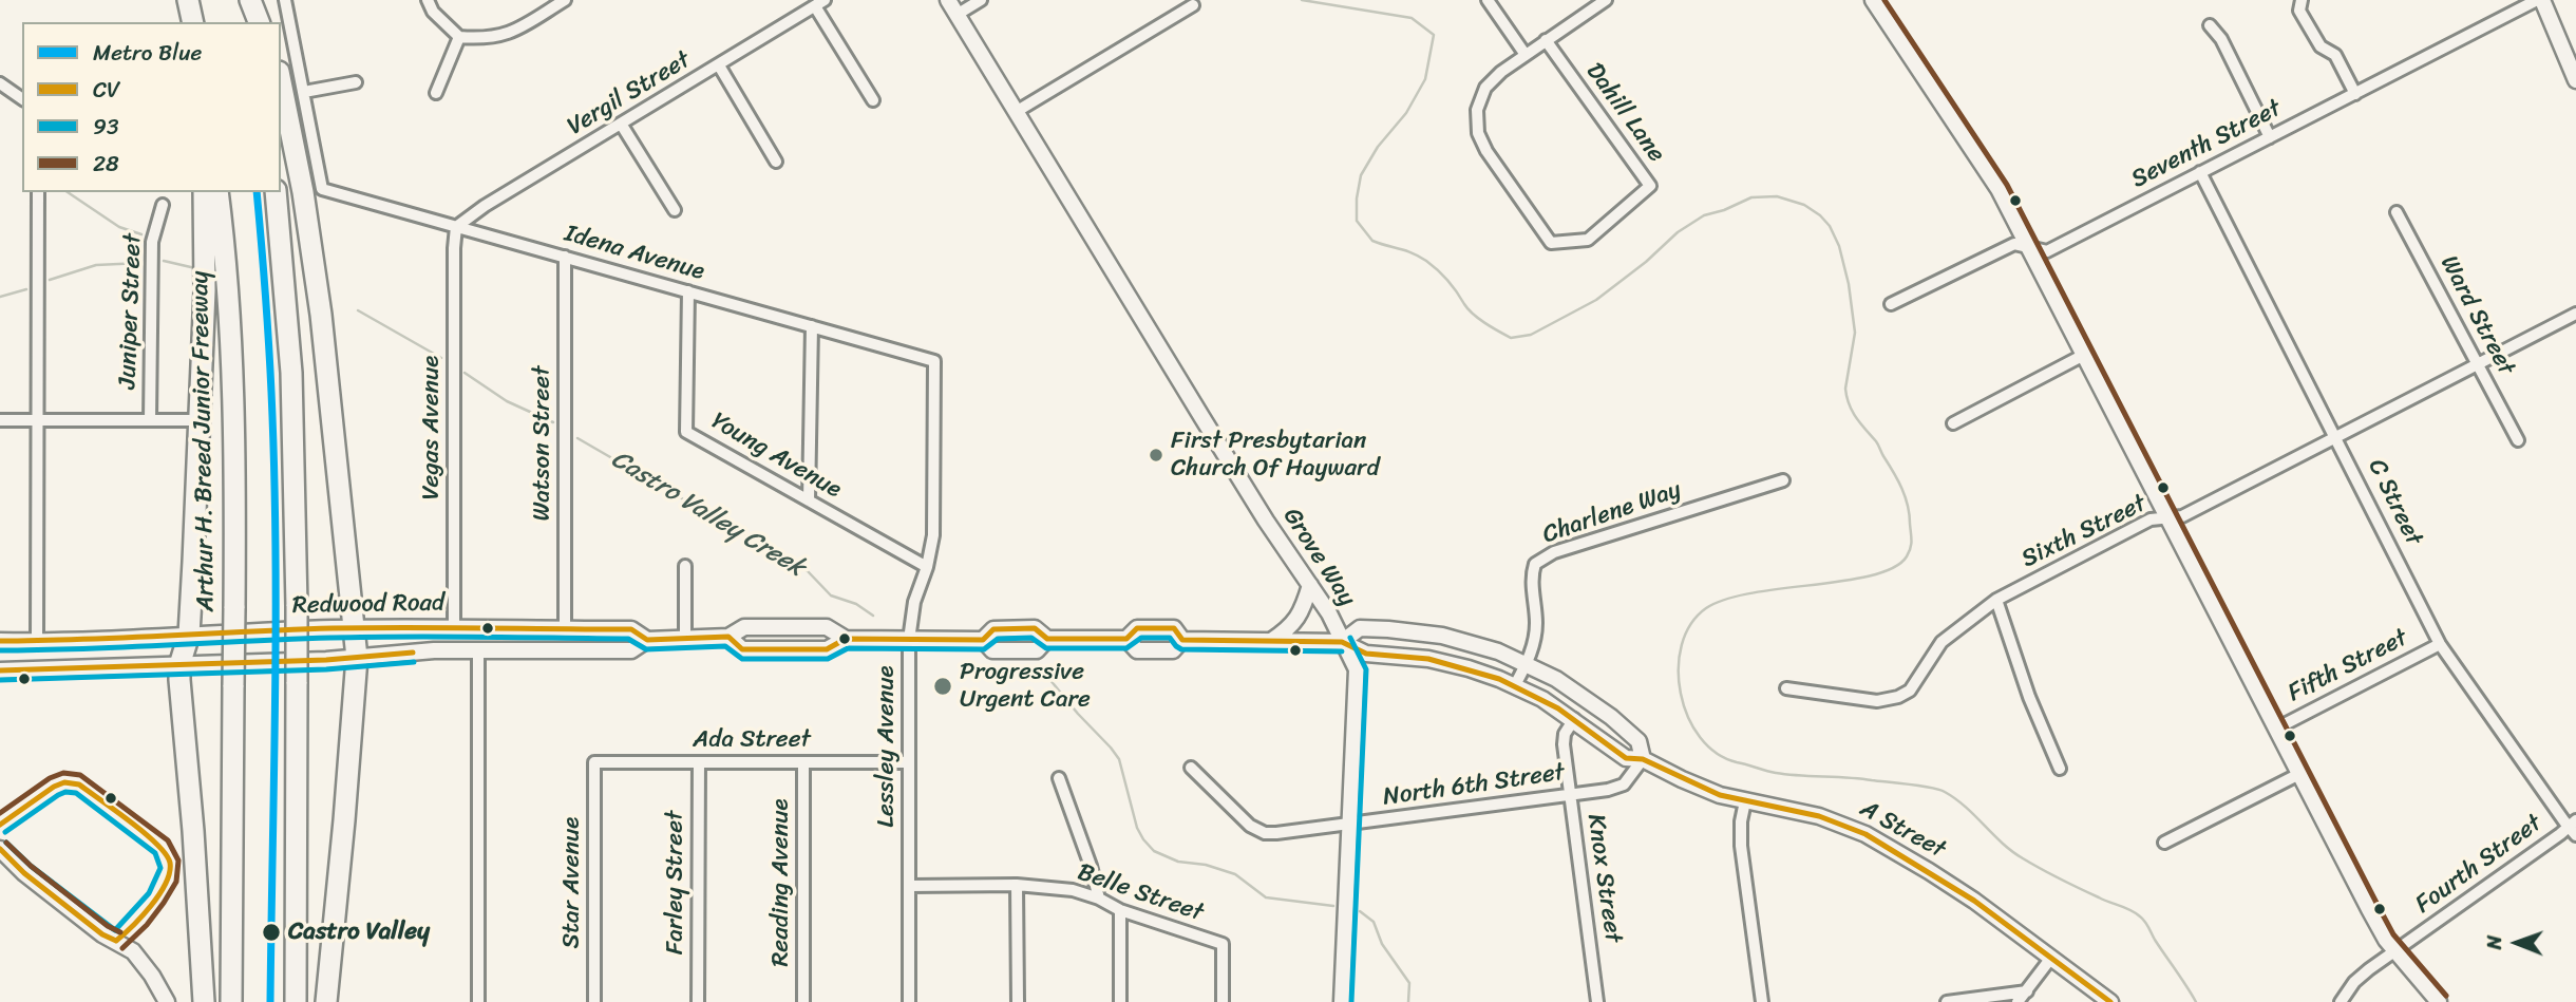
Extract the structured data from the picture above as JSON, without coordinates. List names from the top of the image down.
{
  "streets": {
    "highway": ["Arthur H. Breed Junior Freeway"],
    "main road": ["Grove Way", "Redwood Road", "A Street"],
    "street": [
      "Vergil Street",
      "Dahill Lane",
      "Seventh Street",
      "Idena Avenue",
      "Juniper Street",
      "Ward Street",
      "Vegas Avenue",
      "Watson Street",
      "Young Avenue",
      "C Street",
      "Charlene Way",
      "Sixth Street",
      "Fifth Street",
      "Ada Street",
      "Lessley Avenue",
      "North 6th Street",
      "Fourth Street",
      "Knox Street",
      "Star Avenue",
      "Farley Street",
      "Reading Avenue",
      "Belle Street"
    ]
  },
  "crossings": [
    ["Vergil Street", "Idena Avenue"],
    ["Vergil Street", "Vegas Avenue"],
    ["Seventh Street", "C Street"],
    ["Idena Avenue", "Vegas Avenue"],
    ["Idena Avenue", "Watson Street"],
    ["Idena Avenue", "Young Avenue"],
    ["Idena Avenue", "Lessley Avenue"],
    ["Ward Street", "Sixth Street"],
    ["Vegas Avenue", "Redwood Road"],
    ["Watson Street", "Redwood Road"],
    ["Young Avenue", "Lessley Avenue"],
    ["C Street", "Sixth Street"],
    ["C Street", "Fifth Street"],
    ["C Street", "Fourth Street"],
    ["Charlene Way", "Redwood Road"],
    ["Charlene Way", "A Street"],
    ["Grove Way", "Redwood Road"],
    ["Grove Way", "North 6th Street"],
    ["Redwood Road", "Lessley Avenue"],
    ["Redwood Road", "A Street"],
    ["Ada Street", "Lessley Avenue"],
    ["Ada Street", "Star Avenue"],
    ["Ada Street", "Farley Street"],
    ["Ada Street", "Reading Avenue"],
    ["Lessley Avenue", "Belle Street"],
    ["North 6th Street", "A Street"],
    ["North 6th Street", "Knox Street"],
    ["A Street", "Knox Street"]
  ],
  "water": ["Castro Valley Creek"],
  "places": ["First Presbytarian Church Of Hayward", "Progressive Urgent Care", "Castro Valley"],
  "lines": [
    "transit line 28",
    "metro line Blue",
    "transit line CV",
    "transit line 93"
  ],
  "legend": [
    "Metro Blue",
    "CV",
    "93",
    "28"
  ],
  "north": "left"
}
